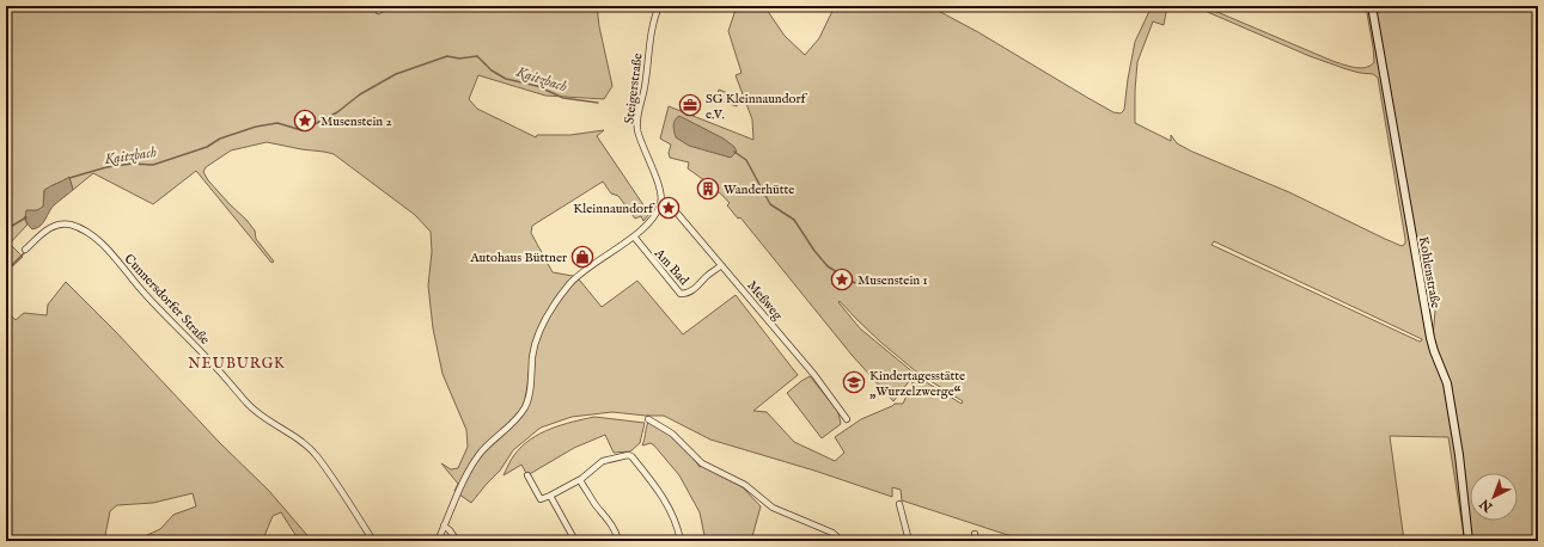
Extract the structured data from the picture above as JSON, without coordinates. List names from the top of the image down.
{
  "streets": {
    "street": [
      "Steigerstraße",
      "Am Bad",
      "Kohlenstraße",
      "Cunnersdorfer Straße",
      "Meßweg"
    ]
  },
  "crossings": [
    ["Steigerstraße", "Meßweg"],
    ["Am Bad", "Meßweg"]
  ],
  "districts": ["NEUBURGK"],
  "water": ["Kaitzbach"],
  "places": {
    "office": ["SG Kleinnaundorf e.V."],
    "place": ["Musenstein 2", "Kleinnaundorf", "Musenstein 1"],
    "building": ["Wanderhütte"],
    "shop": ["Autohaus Büttner"],
    "school or university": ["Kindertagesstätte „Wurzelzwerge“"]
  },
  "north": "bottom left"
}
